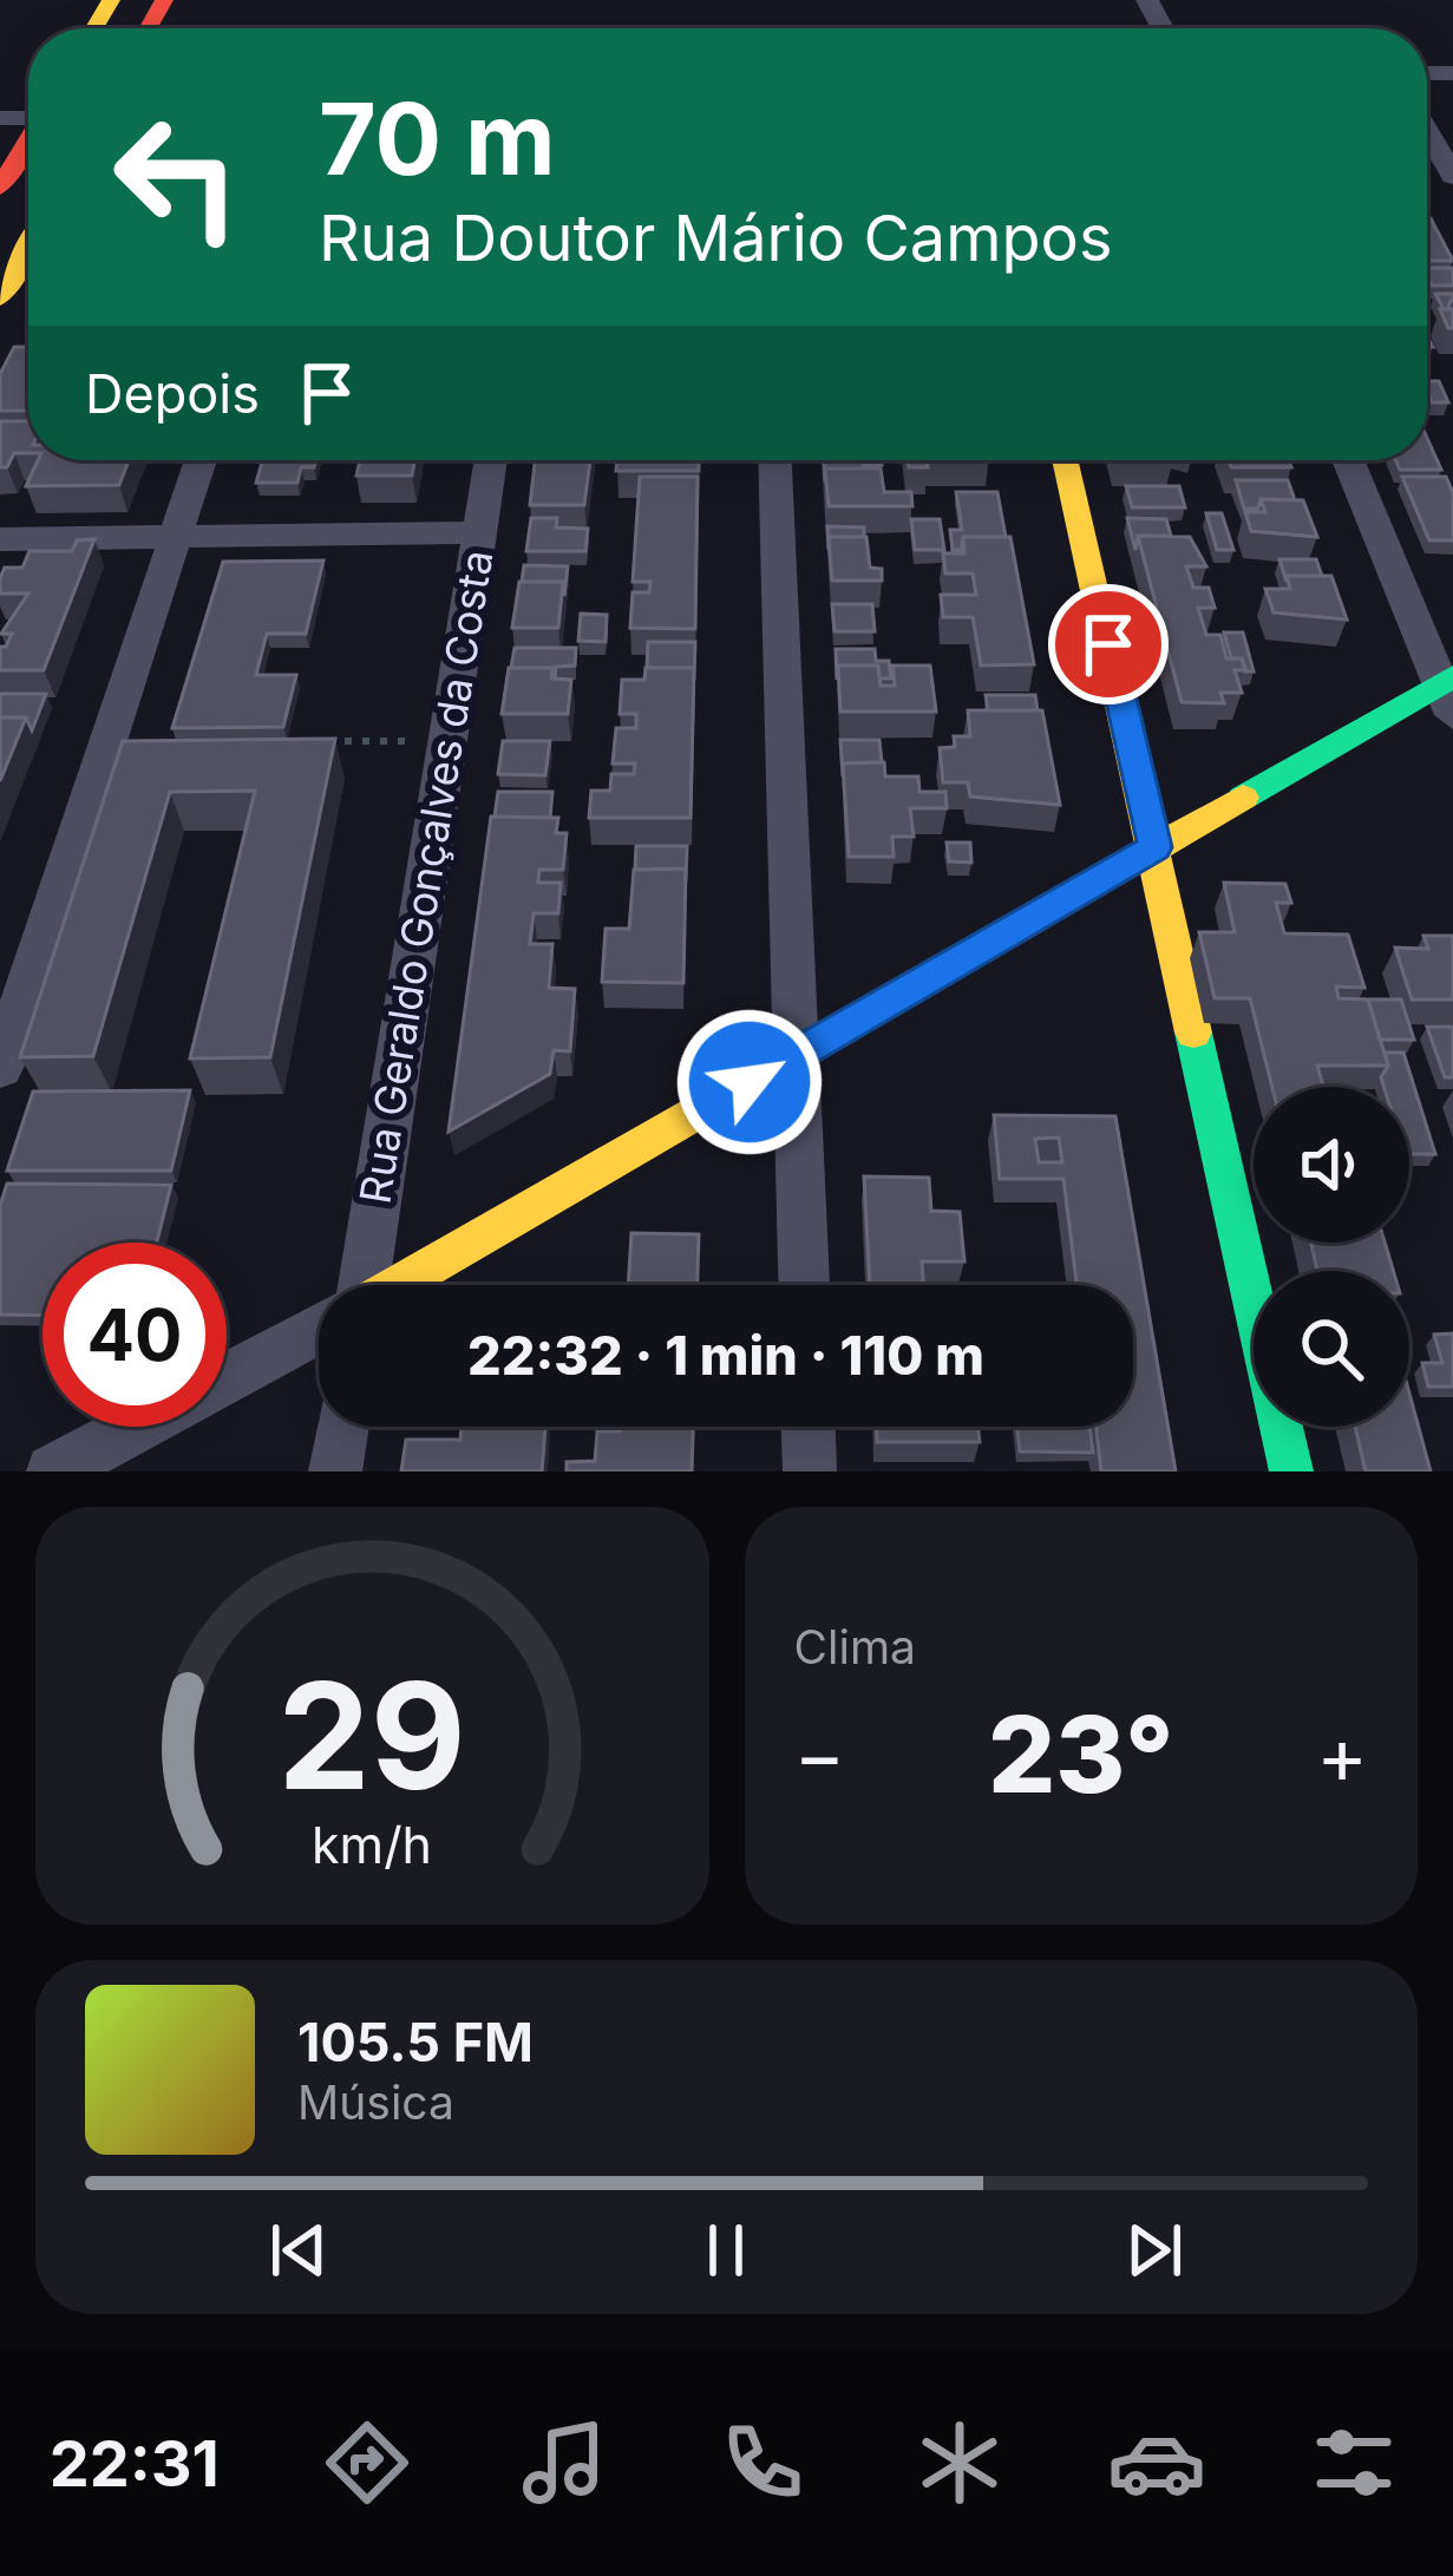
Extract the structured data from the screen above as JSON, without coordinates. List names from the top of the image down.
{
  "streets": {
    "street": ["Rua Geraldo Gonçalves da Costa"]
  },
  "page": {
    "turn": ["70 m", "Rua Doutor Mário Campos"],
    "then": "Depois",
    "limit": "40",
    "trip": "22:32 · 1 min · 110 m",
    "tile": "Clima",
    "heat": ["−", "23°", "+"],
    "song": ["105.5 FM", "Música"],
    "tabs": "22:31",
    "gauge": ["29", "km/h"]
  }
}
